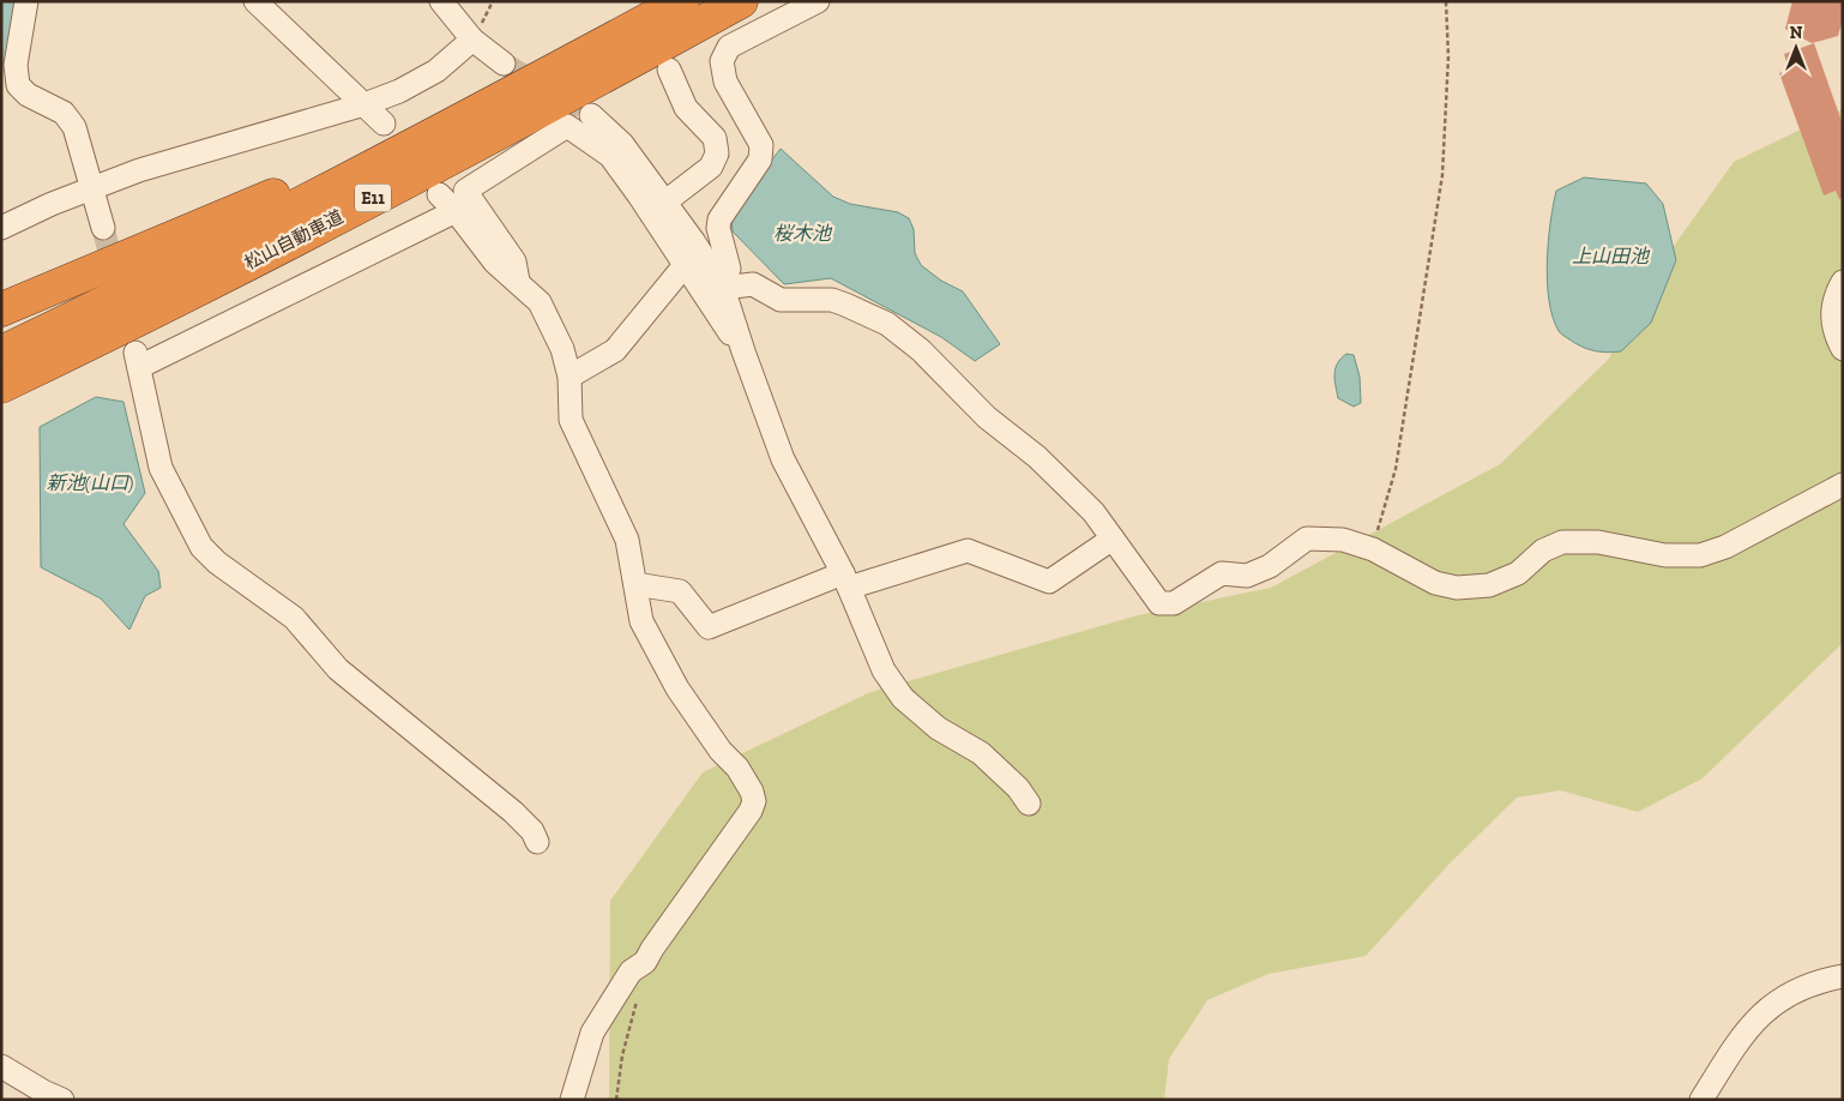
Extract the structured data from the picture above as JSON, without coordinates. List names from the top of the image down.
{
  "streets": {
    "highway": ["E11", "松山自動車道"]
  },
  "water": ["桜木池", "上山田池", "新池(山口)"],
  "north": "top"
}
